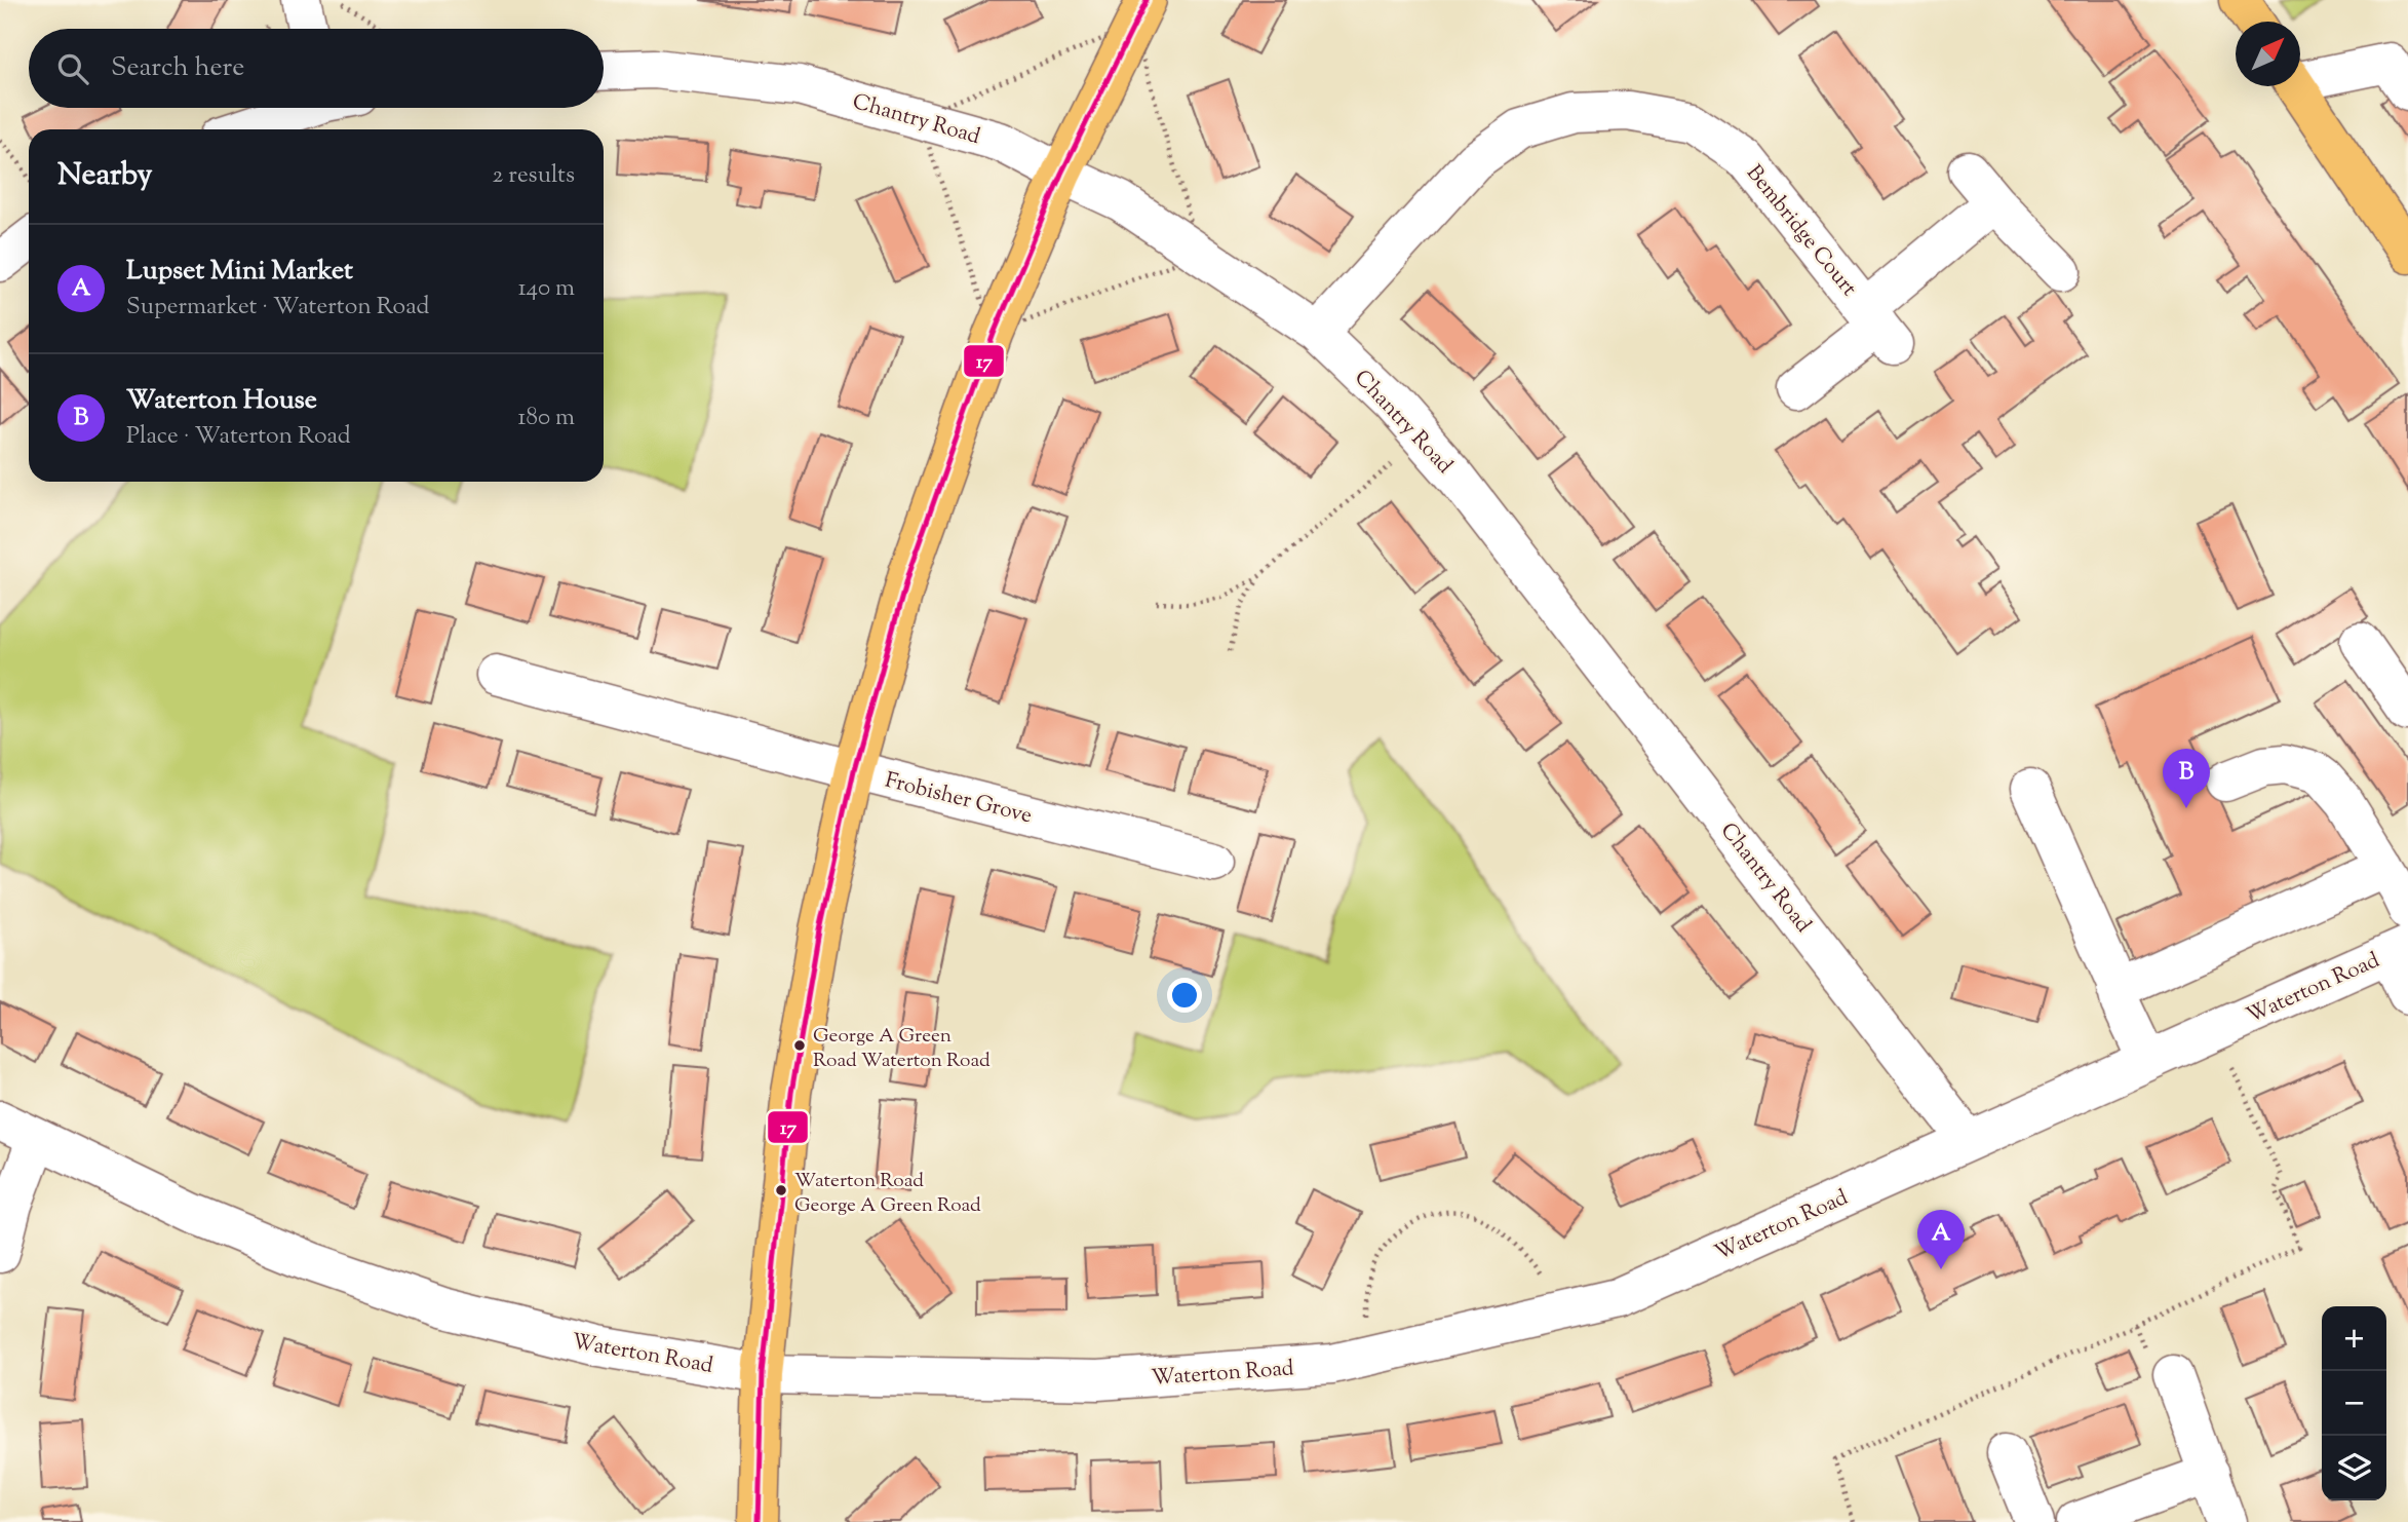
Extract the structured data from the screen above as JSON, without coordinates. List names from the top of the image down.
{
  "streets": {
    "street": [
      "Chantry Road",
      "Bembridge Court",
      "Frobisher Grove",
      "Waterton Road"
    ]
  },
  "crossings": [
    ["Chantry Road", "Bembridge Court"],
    ["Chantry Road", "Waterton Road"]
  ],
  "places": ["George A Green Road Waterton Road", "Waterton Road George A Green Road"],
  "lines": ["transit line 17"],
  "north": "top right",
  "page": {
    "search": "Search here",
    "heading": ["Nearby", "2 results"],
    "list": [
      {
        "mark": "A",
        "name": "Lupset Mini Market",
        "note": "Supermarket · Waterton Road",
        "value": "140 m"
      },
      {
        "mark": "B",
        "name": "Waterton House",
        "note": "Place · Waterton Road",
        "value": "180 m"
      }
    ],
    "pins": ["B", "A"],
    "map_buttons": ["+", "−"]
  }
}
